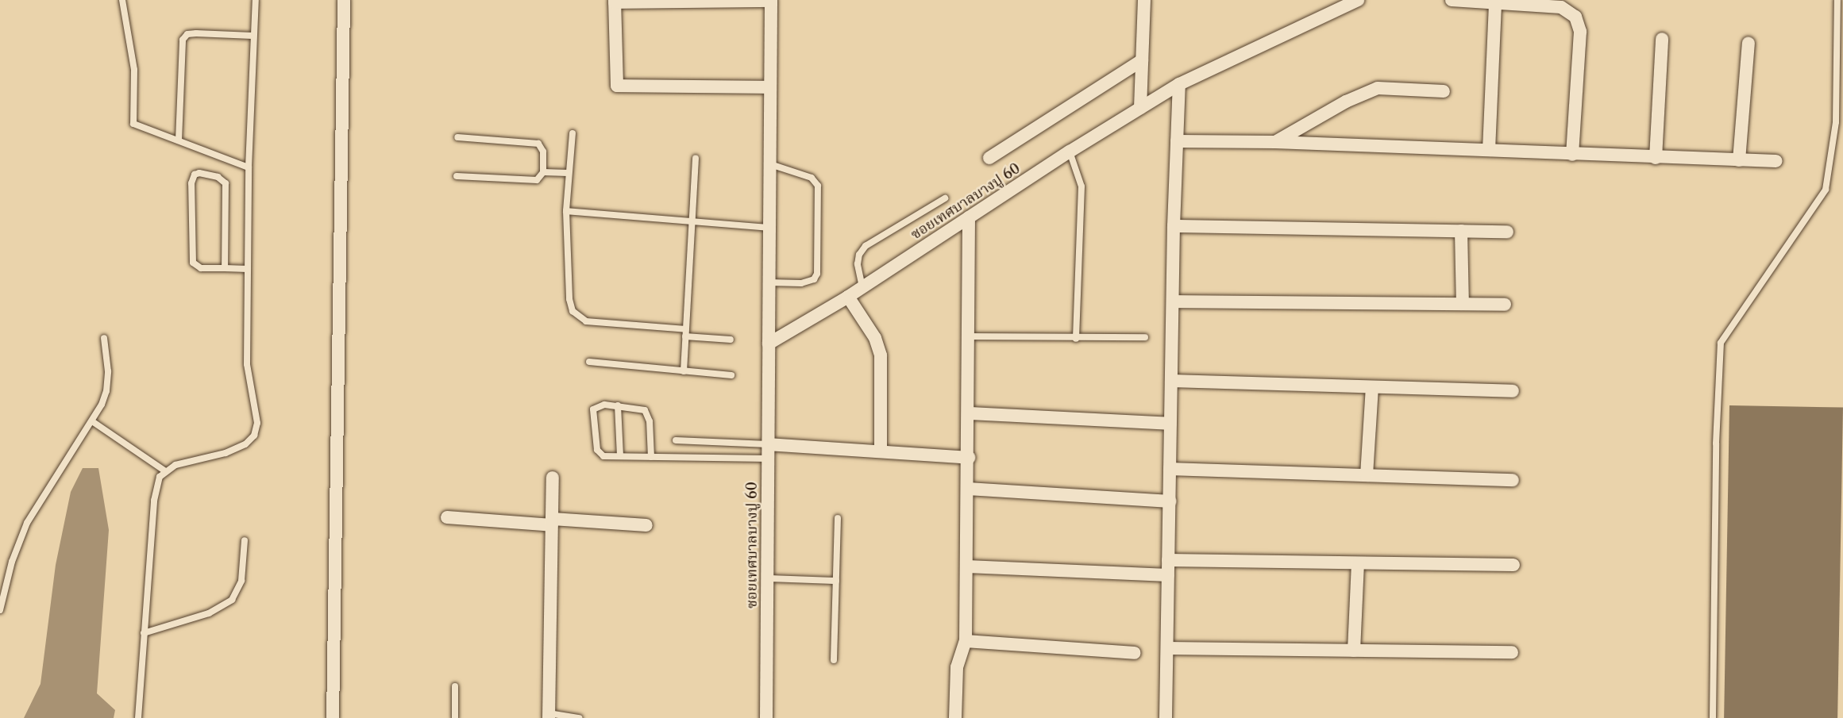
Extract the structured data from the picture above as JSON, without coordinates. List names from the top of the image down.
{
  "streets": {
    "street": ["ซอยเทศบาลบางปู 60"]
  }
}
